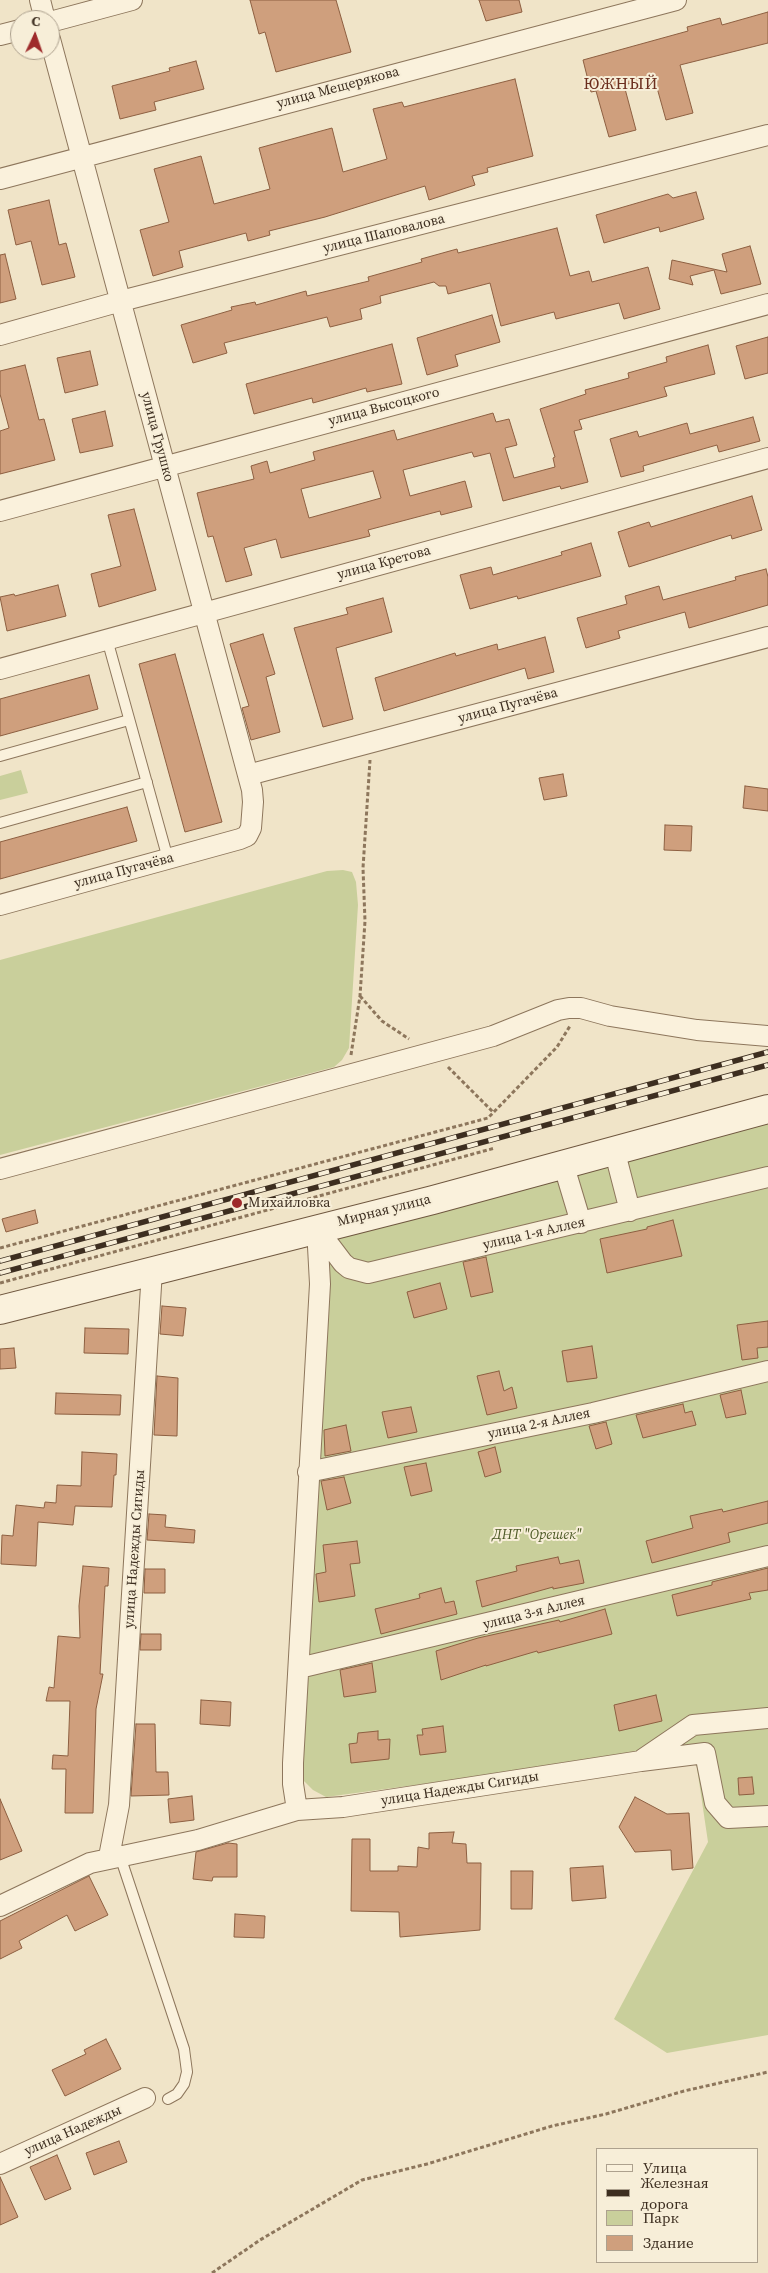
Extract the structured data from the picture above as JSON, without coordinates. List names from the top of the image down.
{
  "streets": {
    "street": [
      "улица Мещерякова",
      "улица Шаповалова",
      "улица Высоцкого",
      "улица Грушко",
      "улица Кретова",
      "улица Пугачёва",
      "Мирная улица",
      "улица 1-я Аллея",
      "улица 2-я Аллея",
      "улица Надежды Сигиды",
      "улица 3-я Аллея",
      "улица Надежды"
    ]
  },
  "crossings": [
    ["улица Мещерякова", "улица Грушко"],
    ["улица Шаповалова", "улица Грушко"],
    ["улица Высоцкого", "улица Грушко"],
    ["улица Грушко", "улица Кретова"],
    ["улица Грушко", "улица Пугачёва"],
    ["Мирная улица", "улица 1-я Аллея"],
    ["Мирная улица", "улица Надежды Сигиды"]
  ],
  "districts": ["ЮЖНЫЙ"],
  "parks": ["ДНТ \"Орешек\""],
  "places": ["Михайловка"],
  "legend": [
    "Улица",
    "Железная дорога",
    "Парк",
    "Здание"
  ],
  "north": "top"
}
